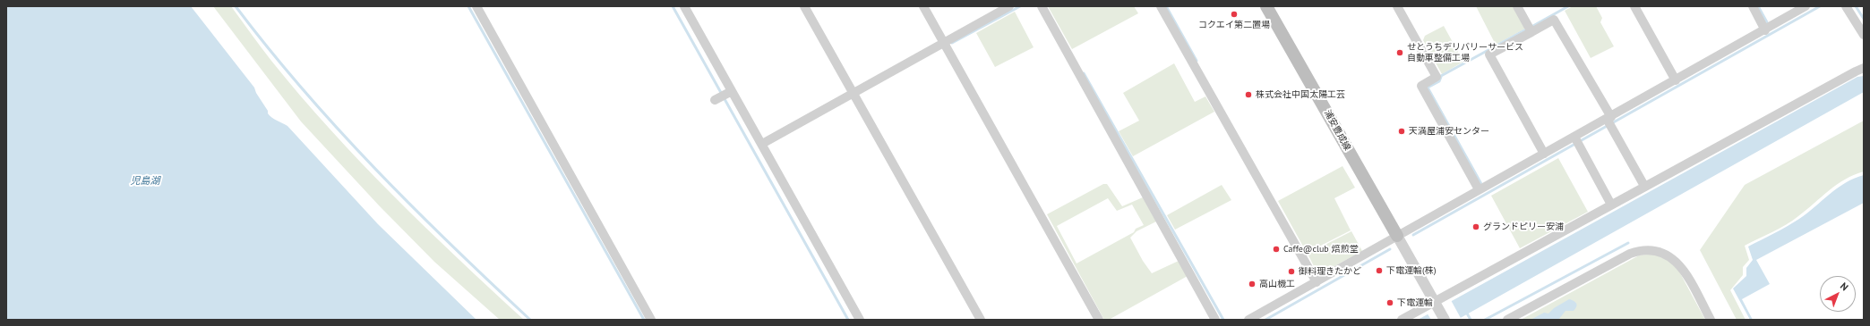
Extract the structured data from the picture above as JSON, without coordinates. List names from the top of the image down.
{
  "streets": {
    "main road": ["浦安豊成線"]
  },
  "water": ["児島湖"],
  "places": [
    "コクエイ第二置場",
    "せとうちデリバリーサービス 自動車整備工場",
    "株式会社中国太陽工芸",
    "天満屋浦安センター",
    "グランドピリー安浦",
    "Caffe@club 焙煎堂",
    "下電運輸(株)",
    "御料理きたかど",
    "高山機工",
    "下電運輸"
  ],
  "north": "top right"
}
